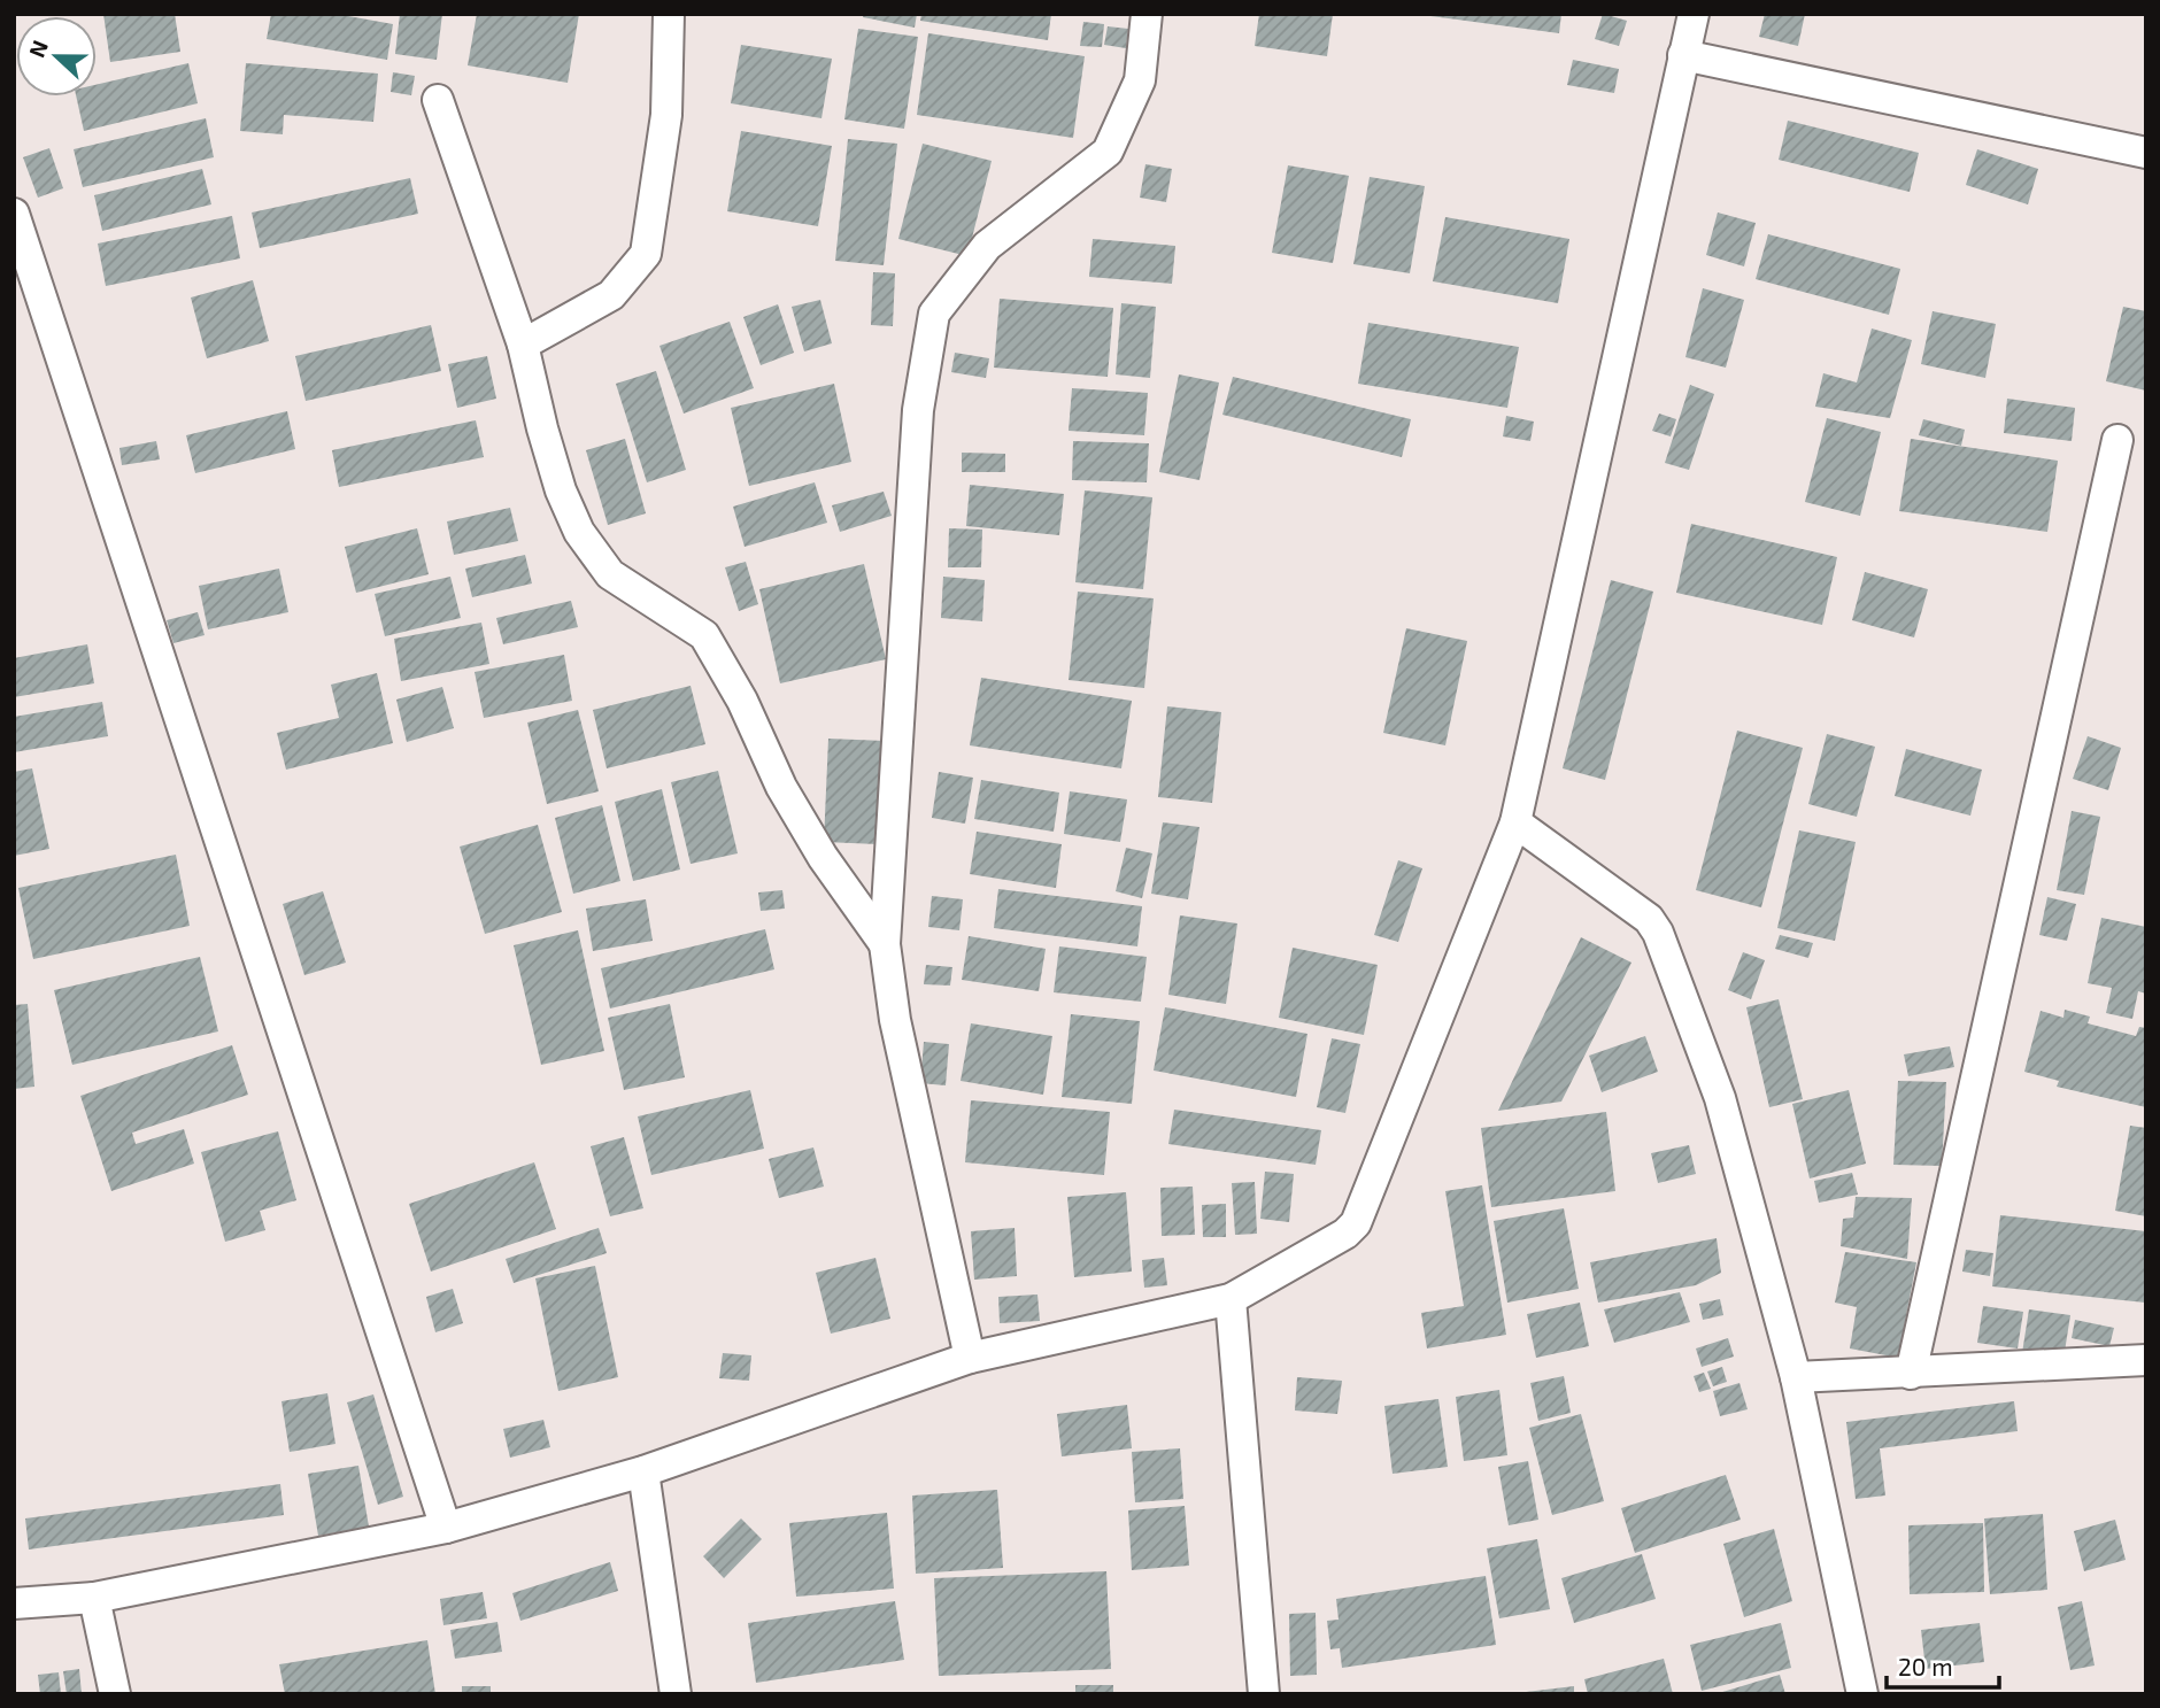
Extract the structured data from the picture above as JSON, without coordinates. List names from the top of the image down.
{
  "scale_bar": "20 m",
  "north": "left"
}
